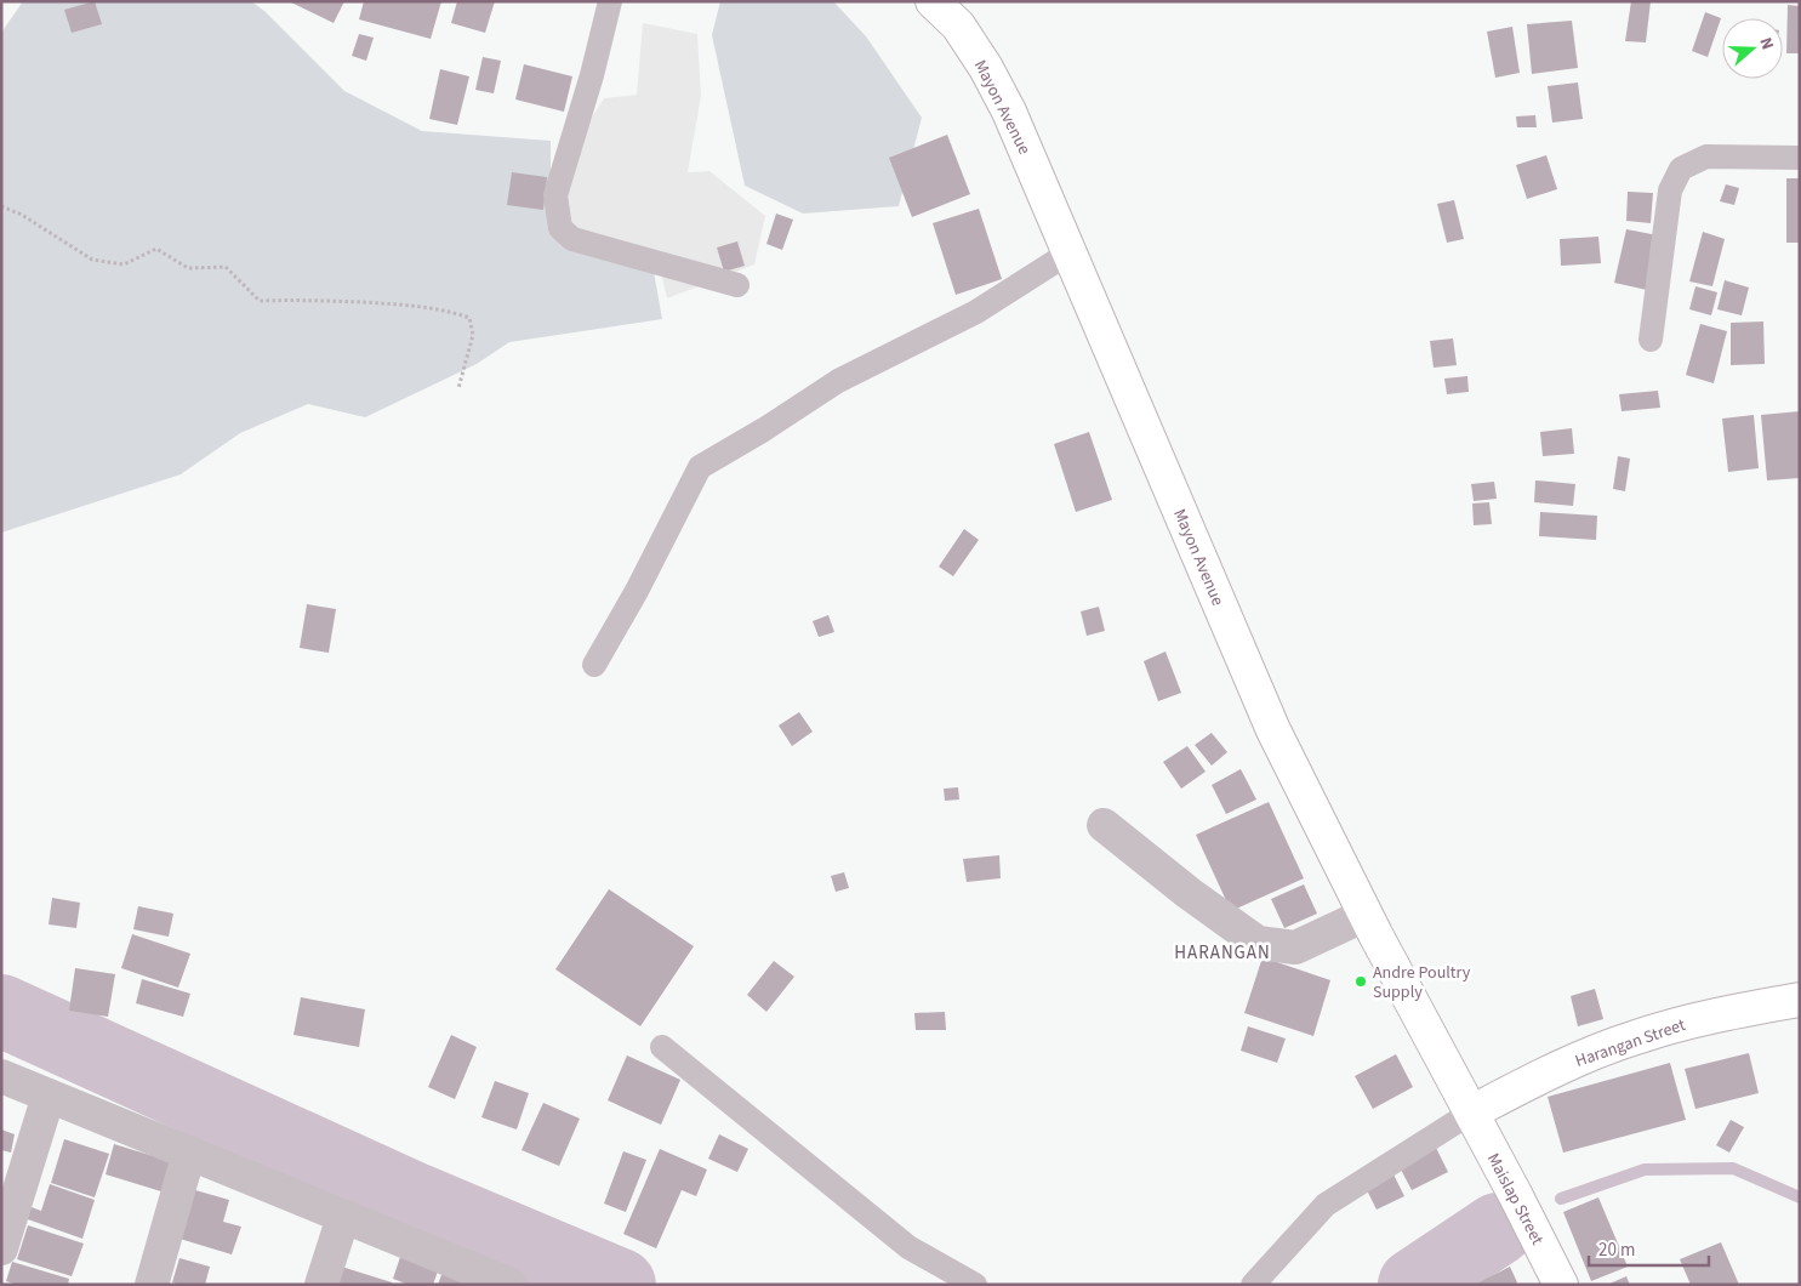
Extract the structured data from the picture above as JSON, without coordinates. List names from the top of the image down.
{
  "streets": {
    "main road": ["Mayon Avenue", "Harangan Street", "Maislap Street"]
  },
  "crossings": [
    ["Mayon Avenue", "Harangan Street"],
    ["Mayon Avenue", "Maislap Street"],
    ["Harangan Street", "Maislap Street"]
  ],
  "districts": ["HARANGAN"],
  "places": ["Andre Poultry Supply"],
  "scale_bar": "20 m",
  "north": "right"
}
